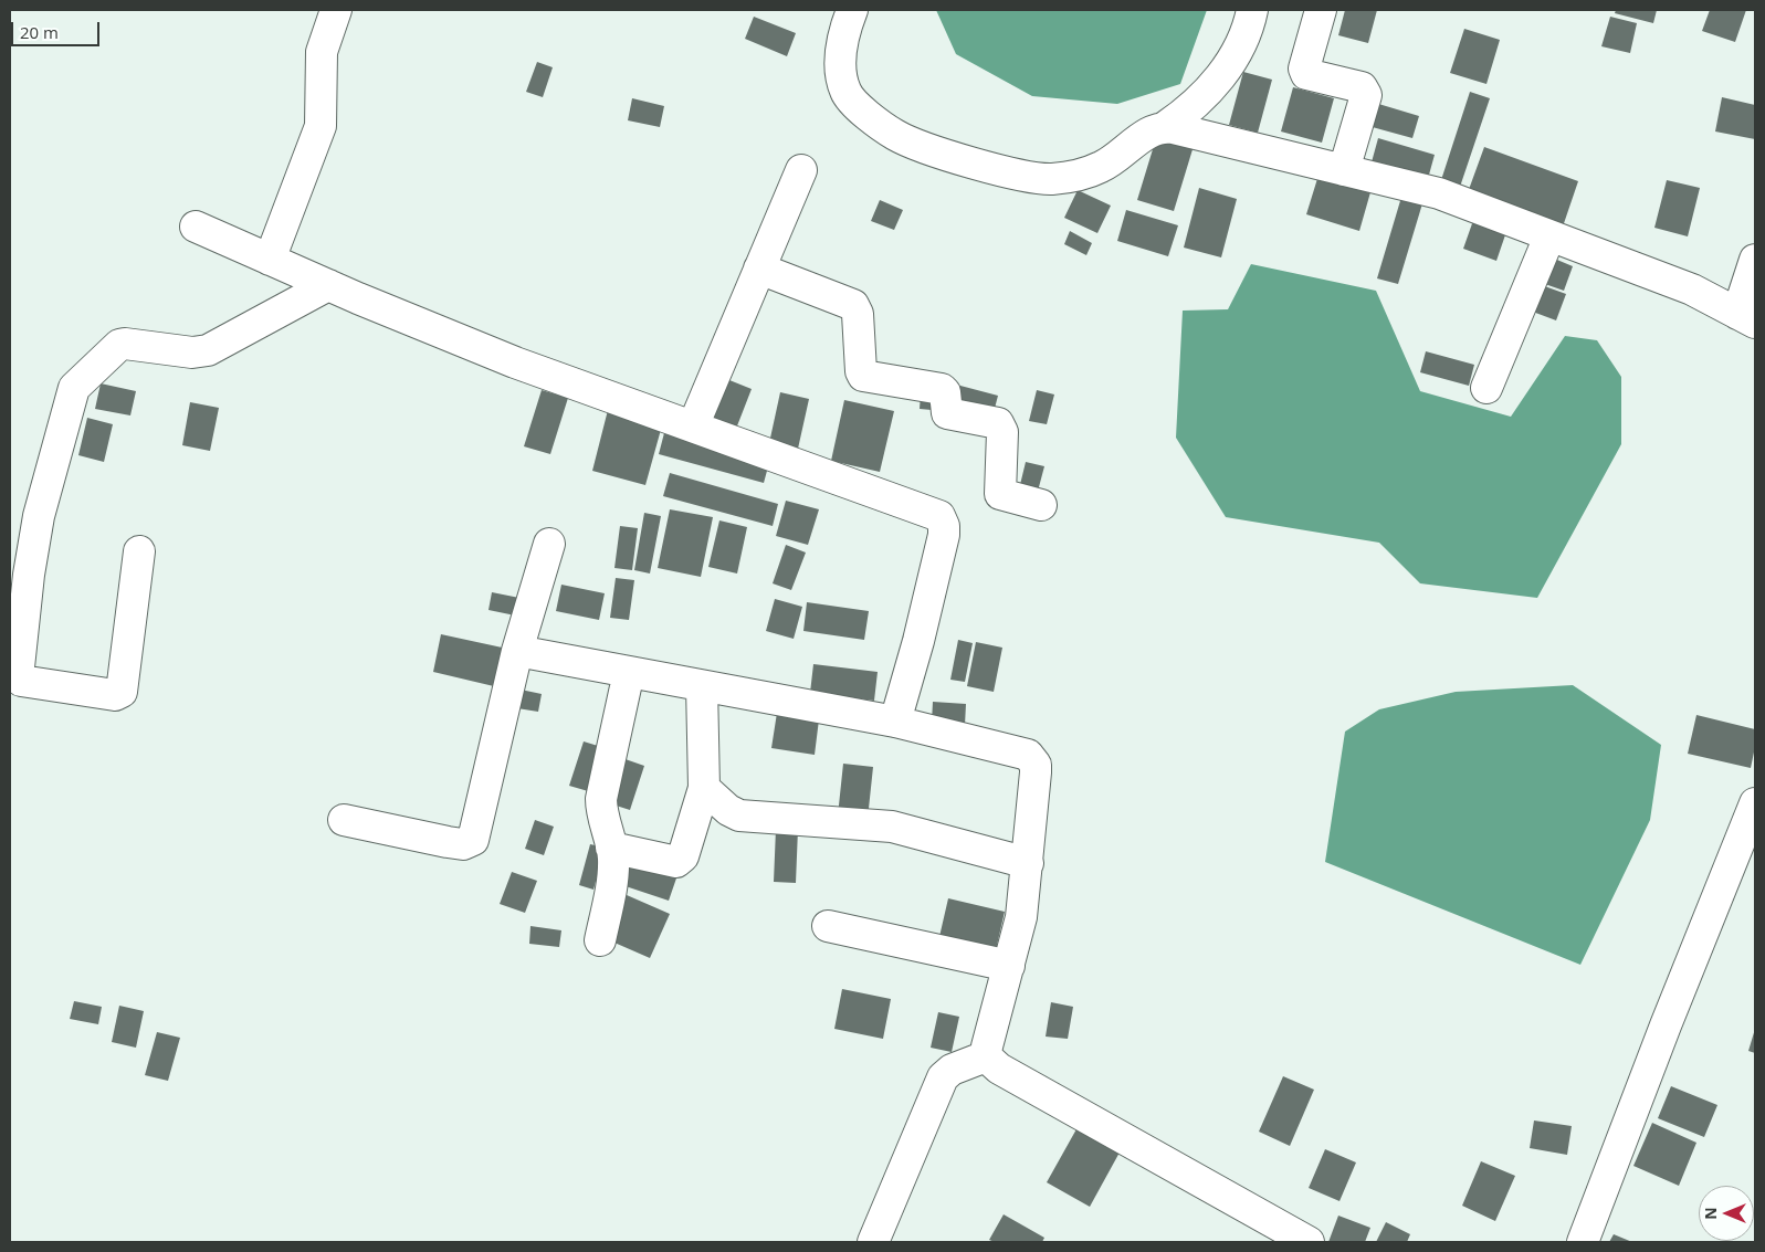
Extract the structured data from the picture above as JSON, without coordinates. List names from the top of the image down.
{
  "scale_bar": "20 m",
  "north": "left"
}
